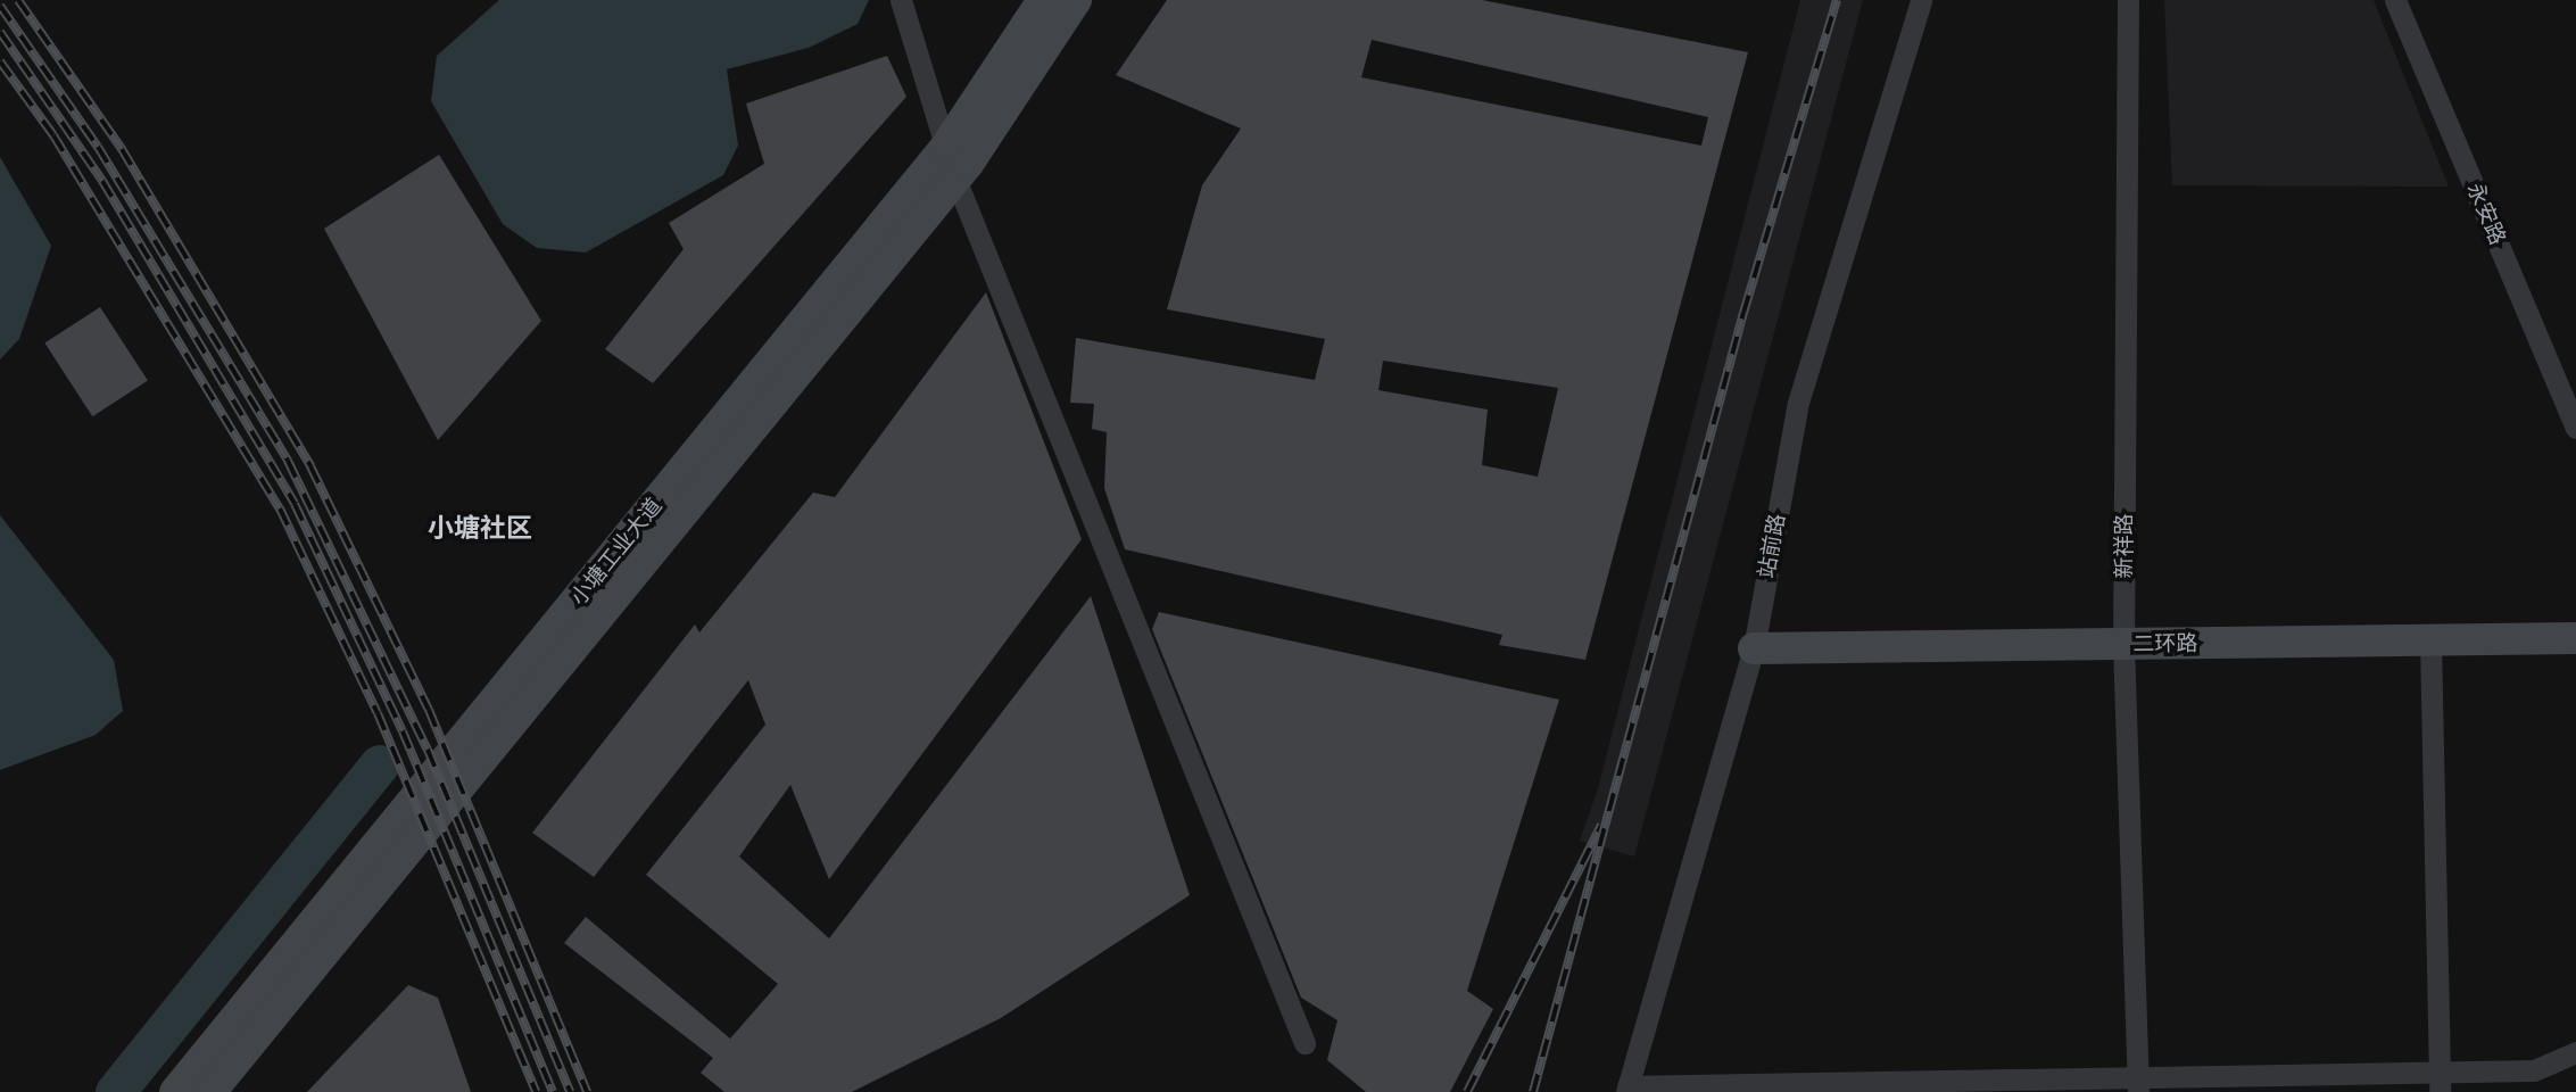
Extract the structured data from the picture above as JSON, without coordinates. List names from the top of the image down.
{
  "streets": {
    "main road": ["小塘工业大道", "二环路"],
    "street": ["永安路", "站前路", "新祥路"]
  },
  "crossings": [
    ["站前路", "二环路"],
    ["新祥路", "二环路"]
  ],
  "districts": ["小塘社区"]
}
